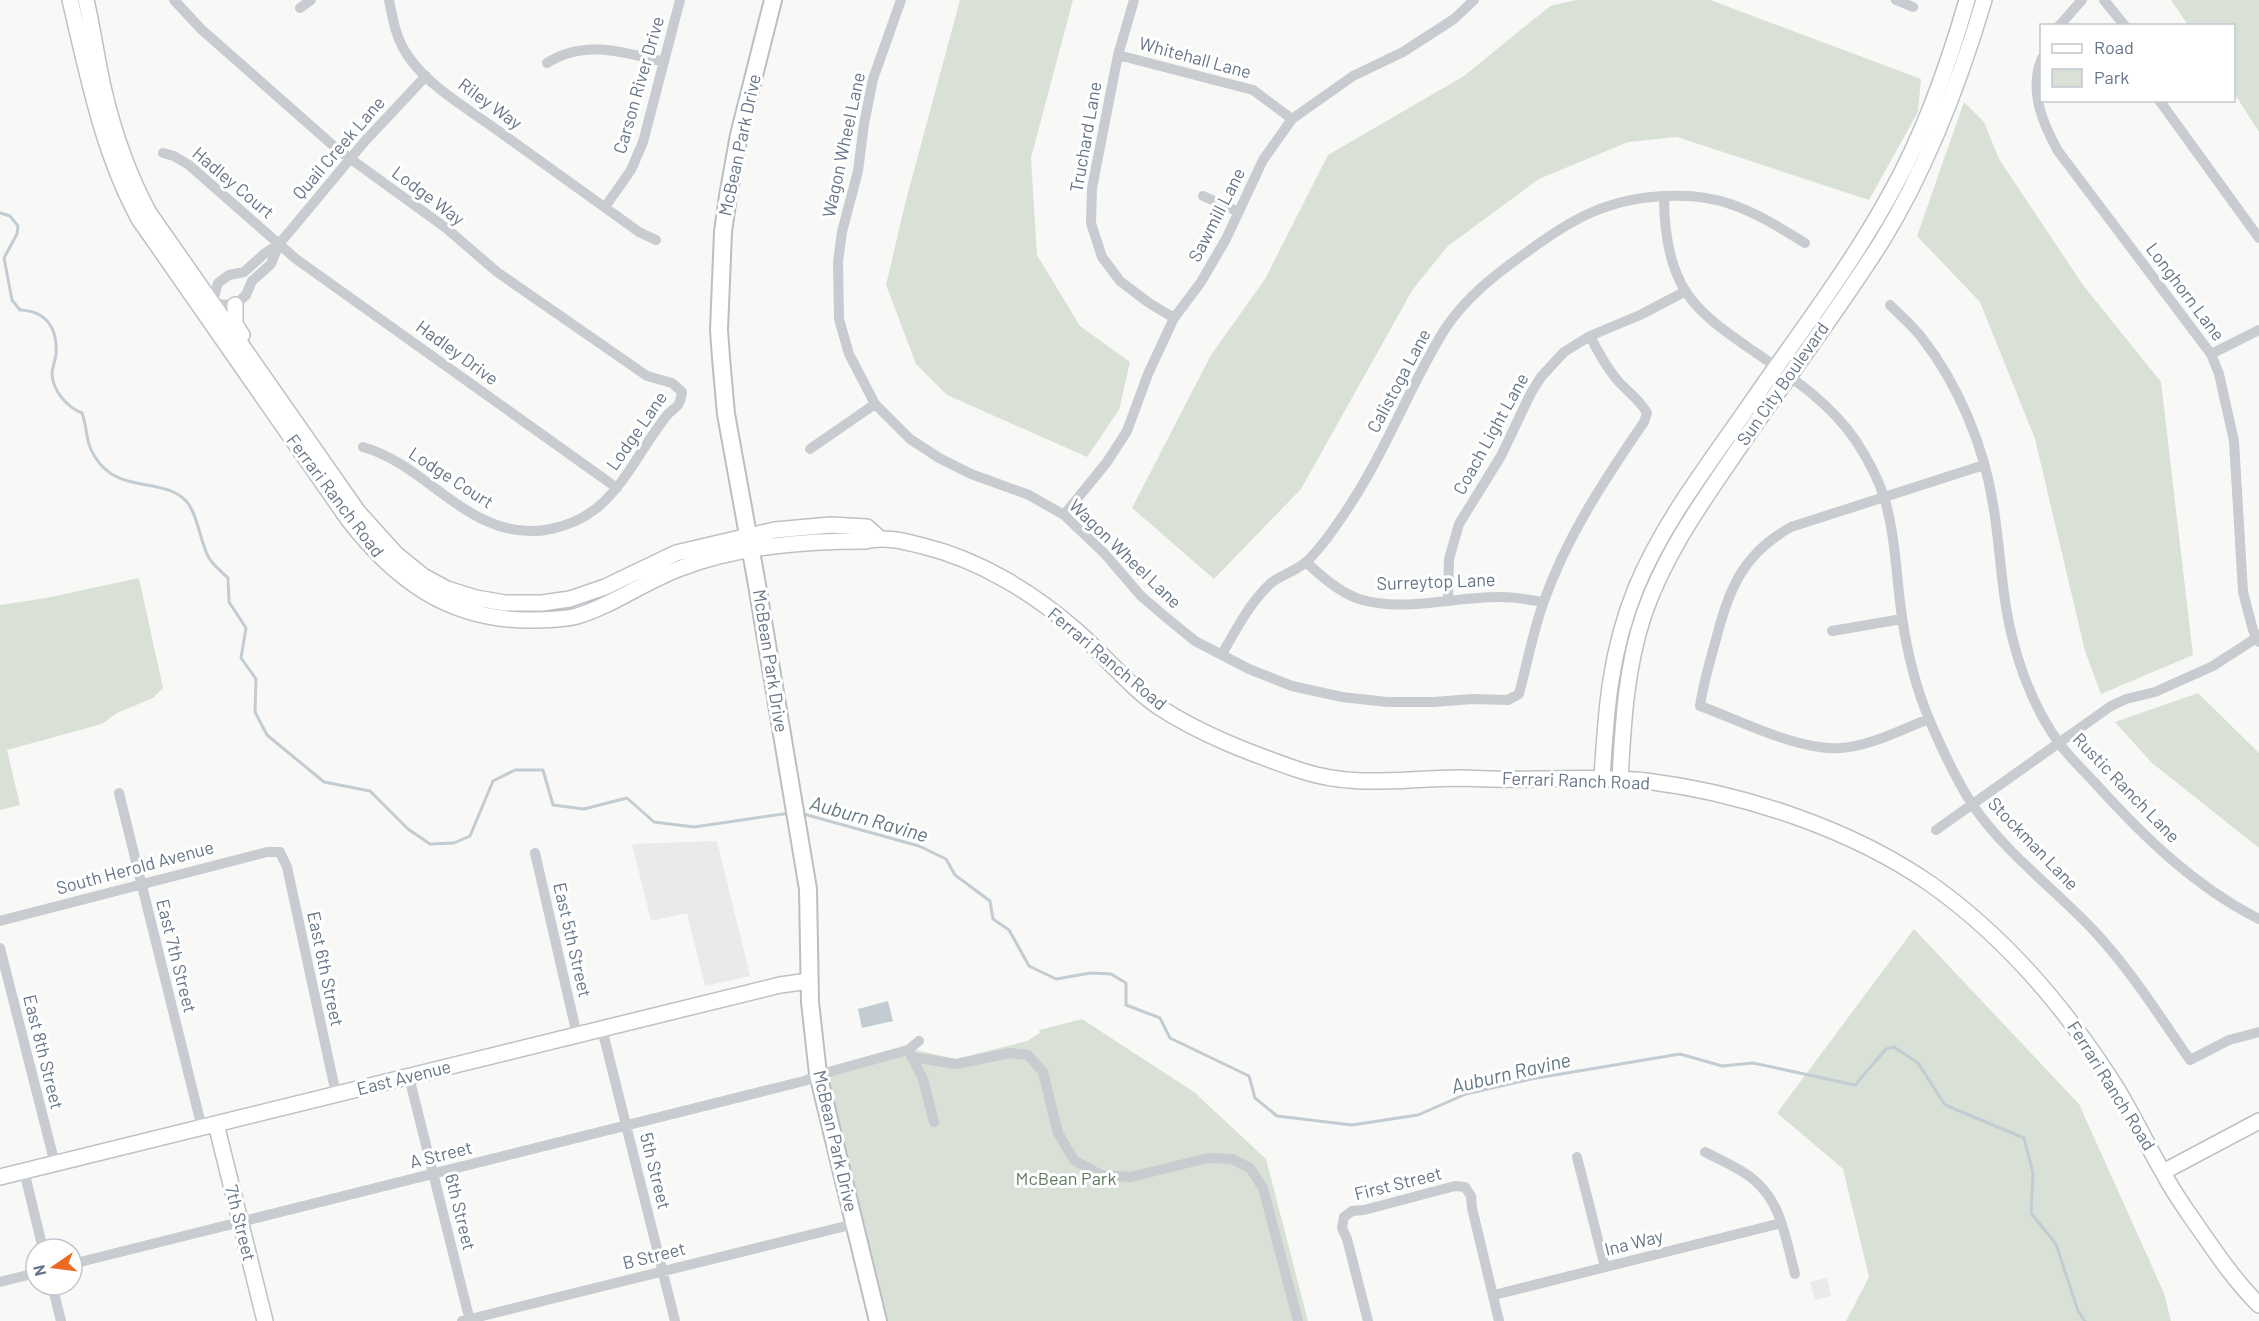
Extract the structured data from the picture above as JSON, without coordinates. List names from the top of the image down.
{
  "streets": {
    "main road": [
      "McBean Park Drive",
      "Sun City Boulevard",
      "Ferrari Ranch Road",
      "East Avenue",
      "7th Street"
    ],
    "street": [
      "Whitehall Lane",
      "Carson River Drive",
      "Riley Way",
      "Truchard Lane",
      "Wagon Wheel Lane",
      "Quail Creek Lane",
      "Hadley Court",
      "Lodge Way",
      "Sawmill Lane",
      "Longhorn Lane",
      "Hadley Drive",
      "Calistoga Lane",
      "Lodge Lane",
      "Coach Light Lane",
      "Lodge Court",
      "Surreytop Lane",
      "Rustic Ranch Lane",
      "Stockman Lane",
      "South Herold Avenue",
      "East 5th Street",
      "East 7th Street",
      "East 6th Street",
      "East 8th Street",
      "A Street",
      "5th Street",
      "First Street",
      "6th Street",
      "Ina Way",
      "B Street"
    ]
  },
  "crossings": [
    ["Whitehall Lane", "Truchard Lane"],
    ["Whitehall Lane", "Sawmill Lane"],
    ["Carson River Drive", "Riley Way"],
    ["Riley Way", "Quail Creek Lane"],
    ["Truchard Lane", "Sawmill Lane"],
    ["McBean Park Drive", "Ferrari Ranch Road"],
    ["McBean Park Drive", "East Avenue"],
    ["McBean Park Drive", "A Street"],
    ["McBean Park Drive", "B Street"],
    ["Wagon Wheel Lane", "Sawmill Lane"],
    ["Wagon Wheel Lane", "Calistoga Lane"],
    ["Wagon Wheel Lane", "Coach Light Lane"],
    ["Wagon Wheel Lane", "Surreytop Lane"],
    ["Quail Creek Lane", "Hadley Court"],
    ["Quail Creek Lane", "Lodge Way"],
    ["Quail Creek Lane", "Hadley Drive"],
    ["Hadley Court", "Hadley Drive"],
    ["Lodge Way", "Lodge Lane"],
    ["Hadley Drive", "Lodge Lane"],
    ["Hadley Drive", "Lodge Court"],
    ["Calistoga Lane", "Surreytop Lane"],
    ["Calistoga Lane", "Stockman Lane"],
    ["Sun City Boulevard", "Ferrari Ranch Road"],
    ["Sun City Boulevard", "Stockman Lane"],
    ["Lodge Lane", "Lodge Court"],
    ["Coach Light Lane", "Surreytop Lane"],
    ["Coach Light Lane", "Stockman Lane"],
    ["South Herold Avenue", "East 7th Street"],
    ["South Herold Avenue", "East 6th Street"],
    ["East 5th Street", "East Avenue"],
    ["East 7th Street", "East Avenue"],
    ["East 7th Street", "7th Street"],
    ["East 6th Street", "East Avenue"],
    ["East 8th Street", "East Avenue"],
    ["East Avenue", "5th Street"],
    ["East Avenue", "6th Street"],
    ["East Avenue", "7th Street"],
    ["A Street", "5th Street"],
    ["A Street", "6th Street"],
    ["A Street", "7th Street"],
    ["5th Street", "B Street"],
    ["First Street", "Ina Way"],
    ["6th Street", "B Street"]
  ],
  "water": ["Auburn Ravine"],
  "parks": ["McBean Park"],
  "legend": ["Road", "Park"],
  "north": "left"
}
